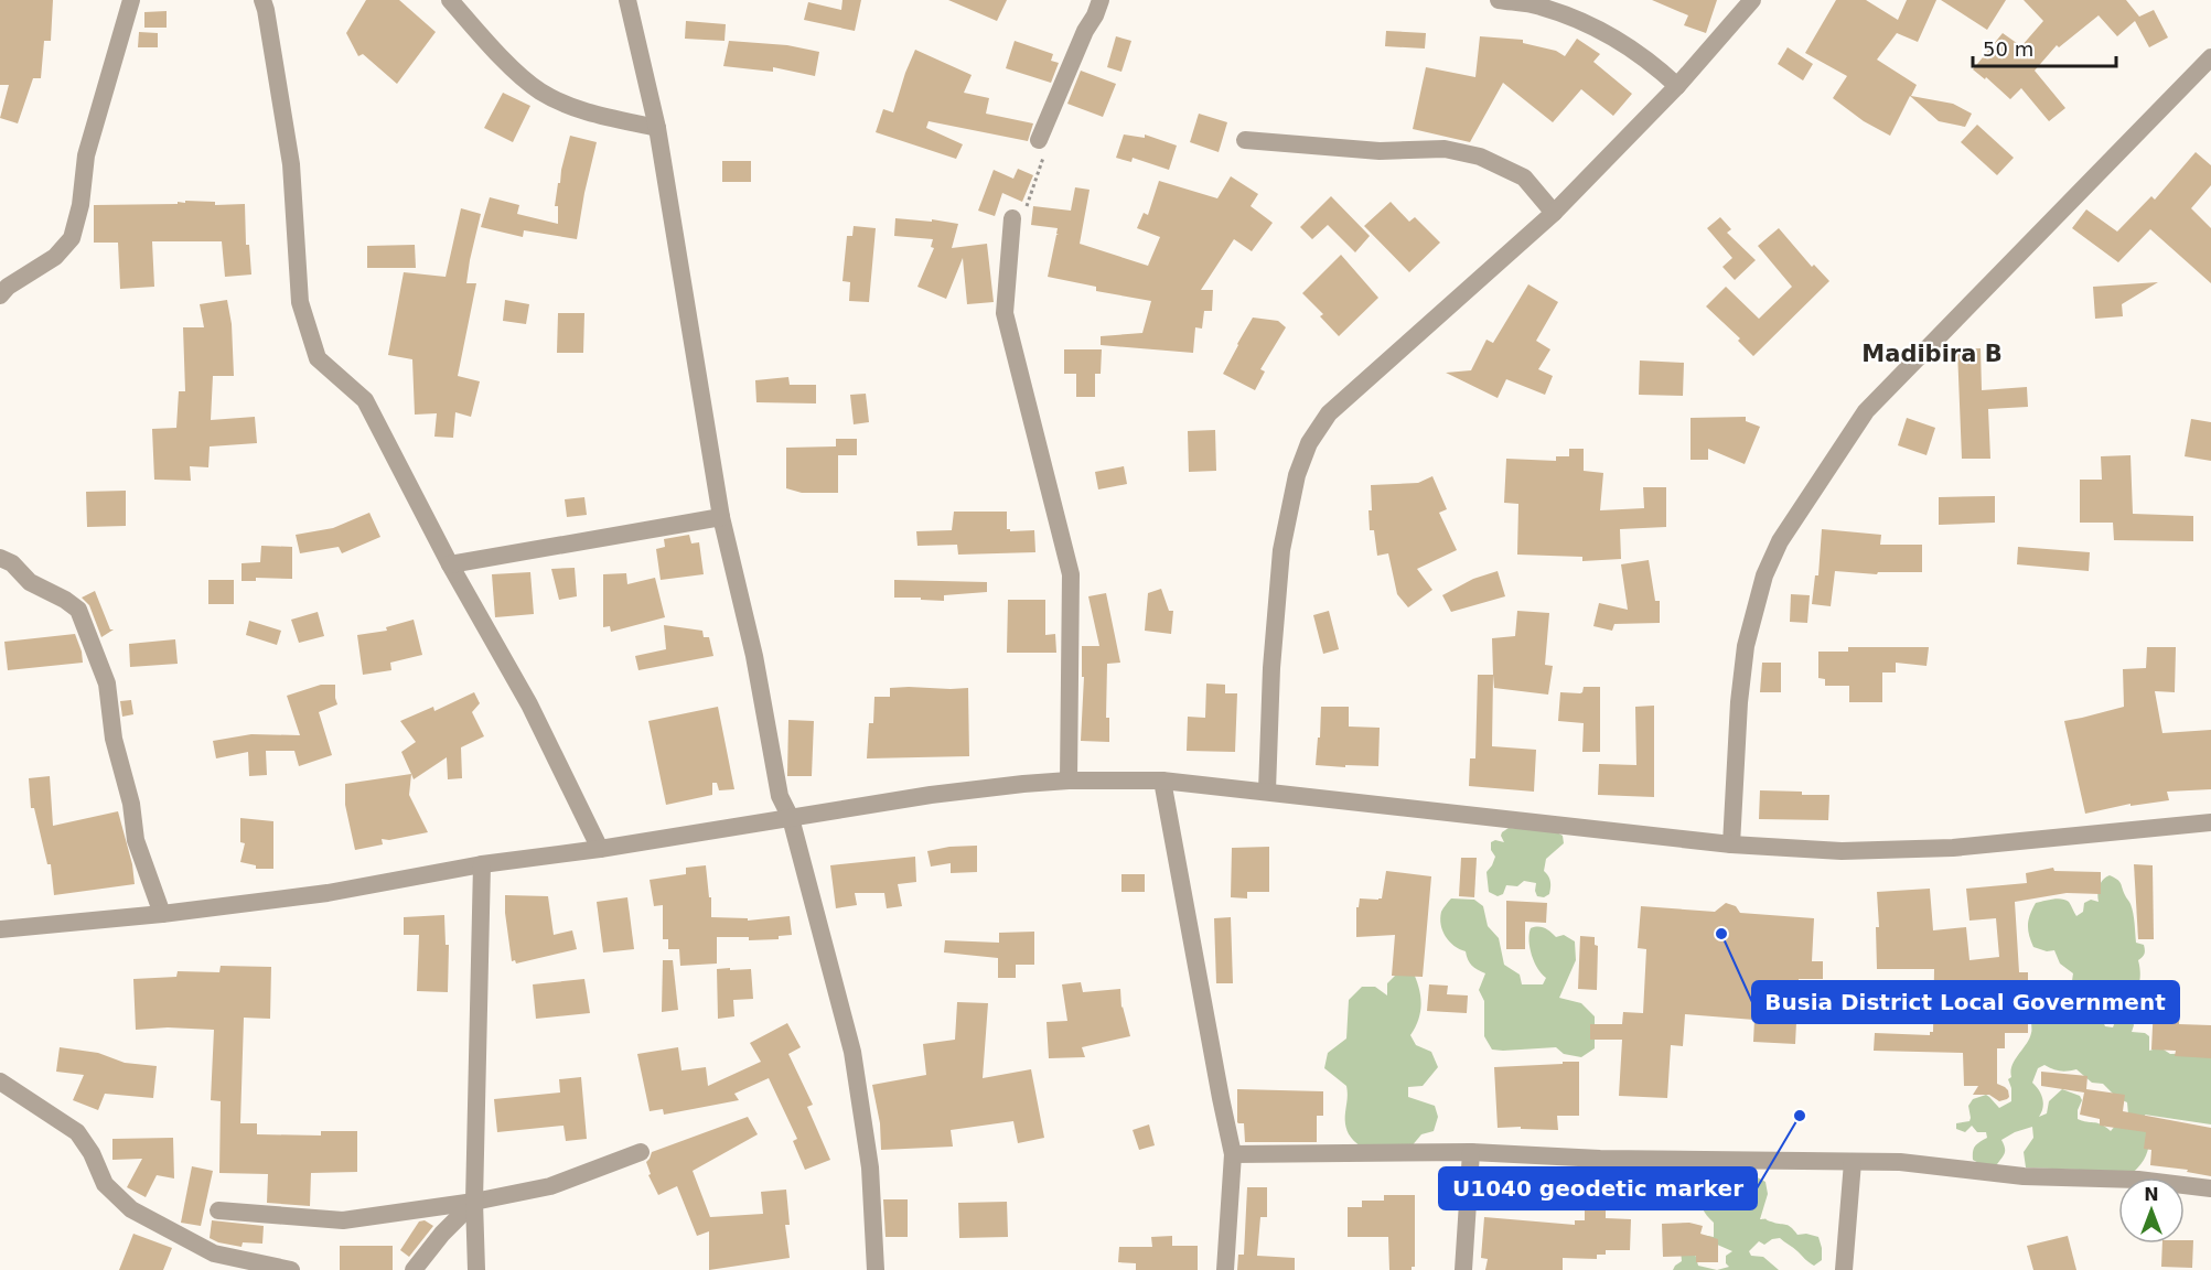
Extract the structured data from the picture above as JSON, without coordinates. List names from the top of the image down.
{
  "districts": ["Madibira B"],
  "places": ["Busia District Local Government", "U1040 geodetic marker"],
  "scale_bar": "50 m",
  "north": "top"
}
